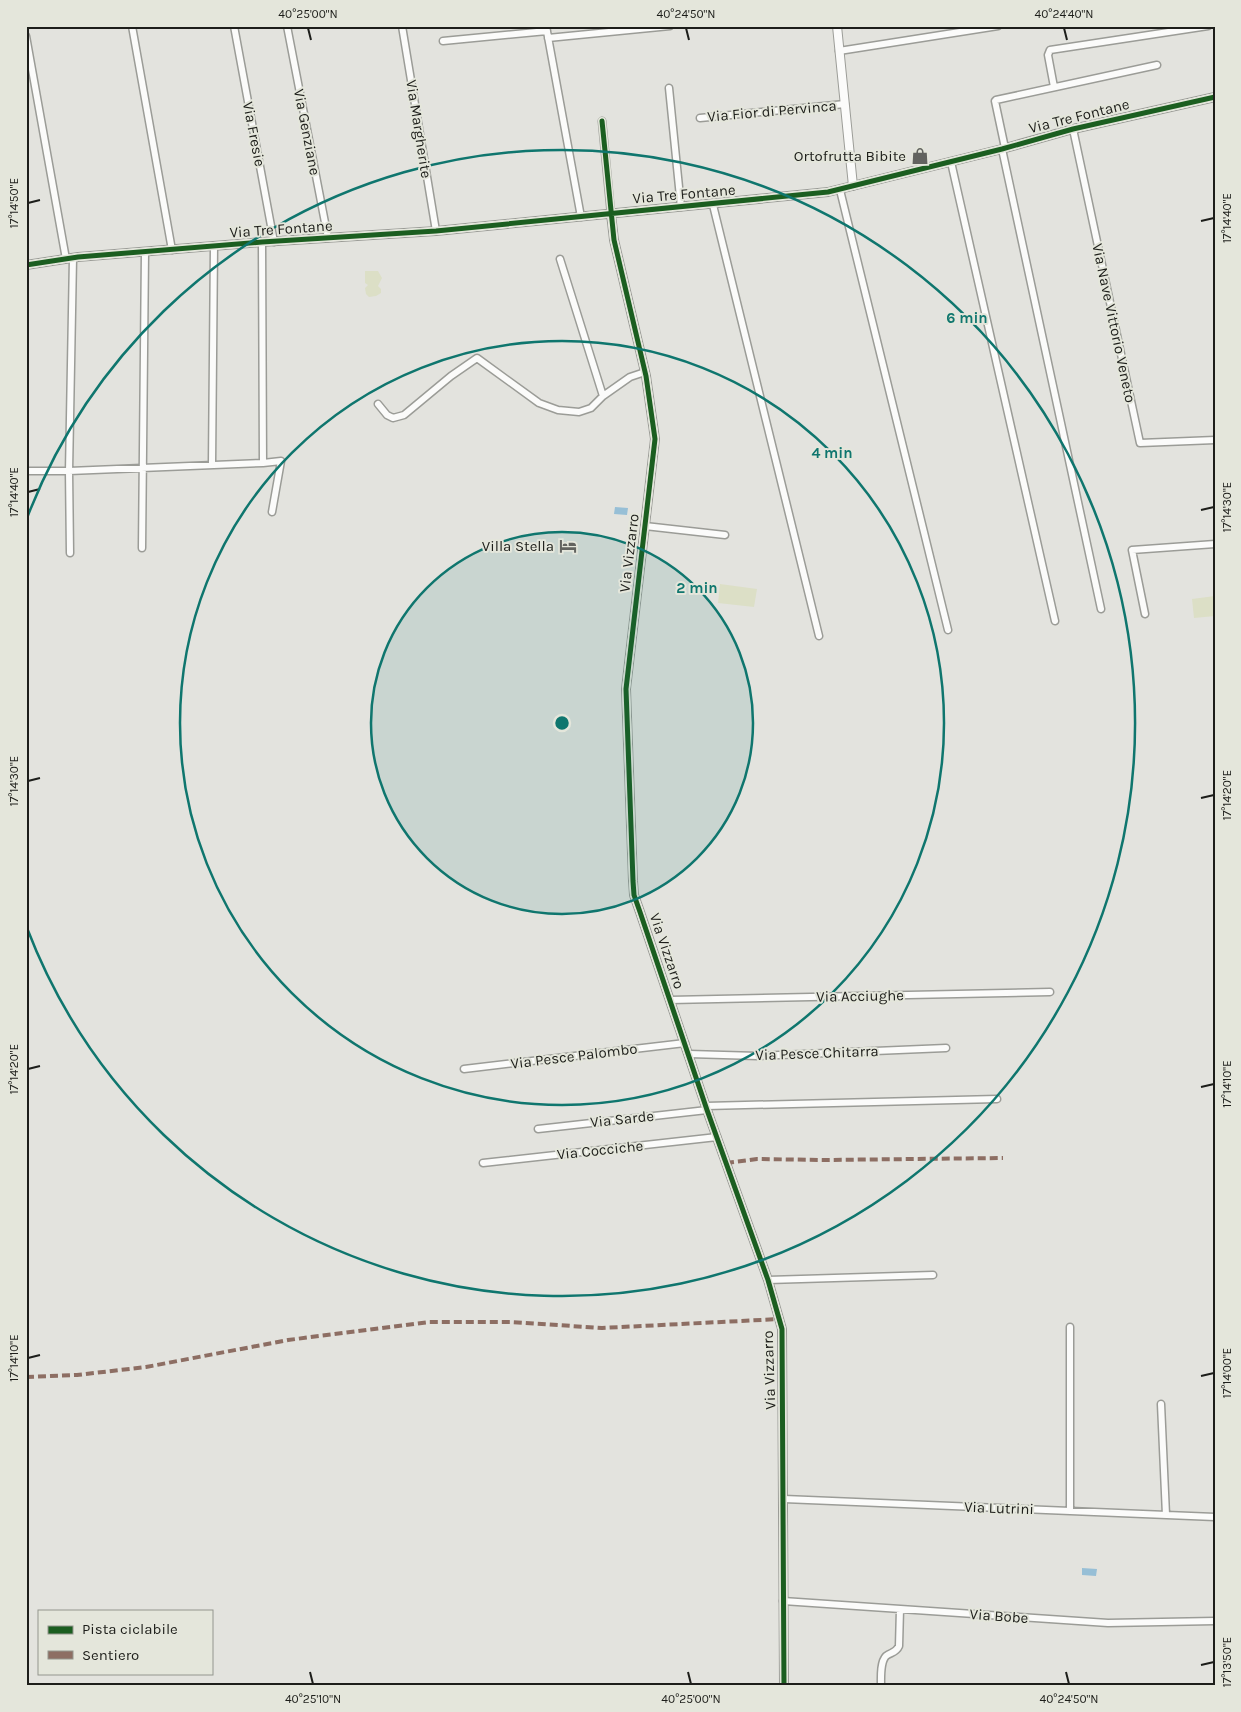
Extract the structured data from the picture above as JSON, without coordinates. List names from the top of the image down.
{
  "streets": {
    "street": [
      "Via Fior di Pervinca",
      "Via Tre Fontane",
      "Via Margherite",
      "Via Genziane",
      "Via Fresie",
      "Via Nave Vittorio Veneto",
      "Via Vizzarro",
      "Via Acciughe",
      "Via Pesce Chitarra",
      "Via Pesce Palombo",
      "Via Sarde",
      "Via Cocciche",
      "Via Lutrini",
      "Via Bobe"
    ]
  },
  "crossings": [
    ["Via Tre Fontane", "Via Margherite"],
    ["Via Tre Fontane", "Via Genziane"],
    ["Via Tre Fontane", "Via Fresie"],
    ["Via Tre Fontane", "Via Nave Vittorio Veneto"],
    ["Via Tre Fontane", "Via Vizzarro"],
    ["Via Vizzarro", "Via Acciughe"],
    ["Via Vizzarro", "Via Pesce Chitarra"],
    ["Via Vizzarro", "Via Pesce Palombo"],
    ["Via Vizzarro", "Via Sarde"],
    ["Via Vizzarro", "Via Cocciche"],
    ["Via Vizzarro", "Via Lutrini"],
    ["Via Vizzarro", "Via Bobe"]
  ],
  "places": {
    "shop": ["Ortofrutta Bibite"],
    "hotel": ["Villa Stella"]
  },
  "legend": ["Pista ciclabile", "Sentiero"],
  "coordinates": [
    "40°25'00\"N",
    "40°24'50\"N",
    "40°24'40\"N",
    "17°14'50\"E",
    "17°14'40\"E",
    "17°14'30\"E",
    "17°14'20\"E",
    "17°14'10\"E",
    "17°14'00\"E",
    "17°13'50\"E",
    "40°25'10\"N"
  ],
  "rings": ["6 min", "4 min", "2 min"]
}
